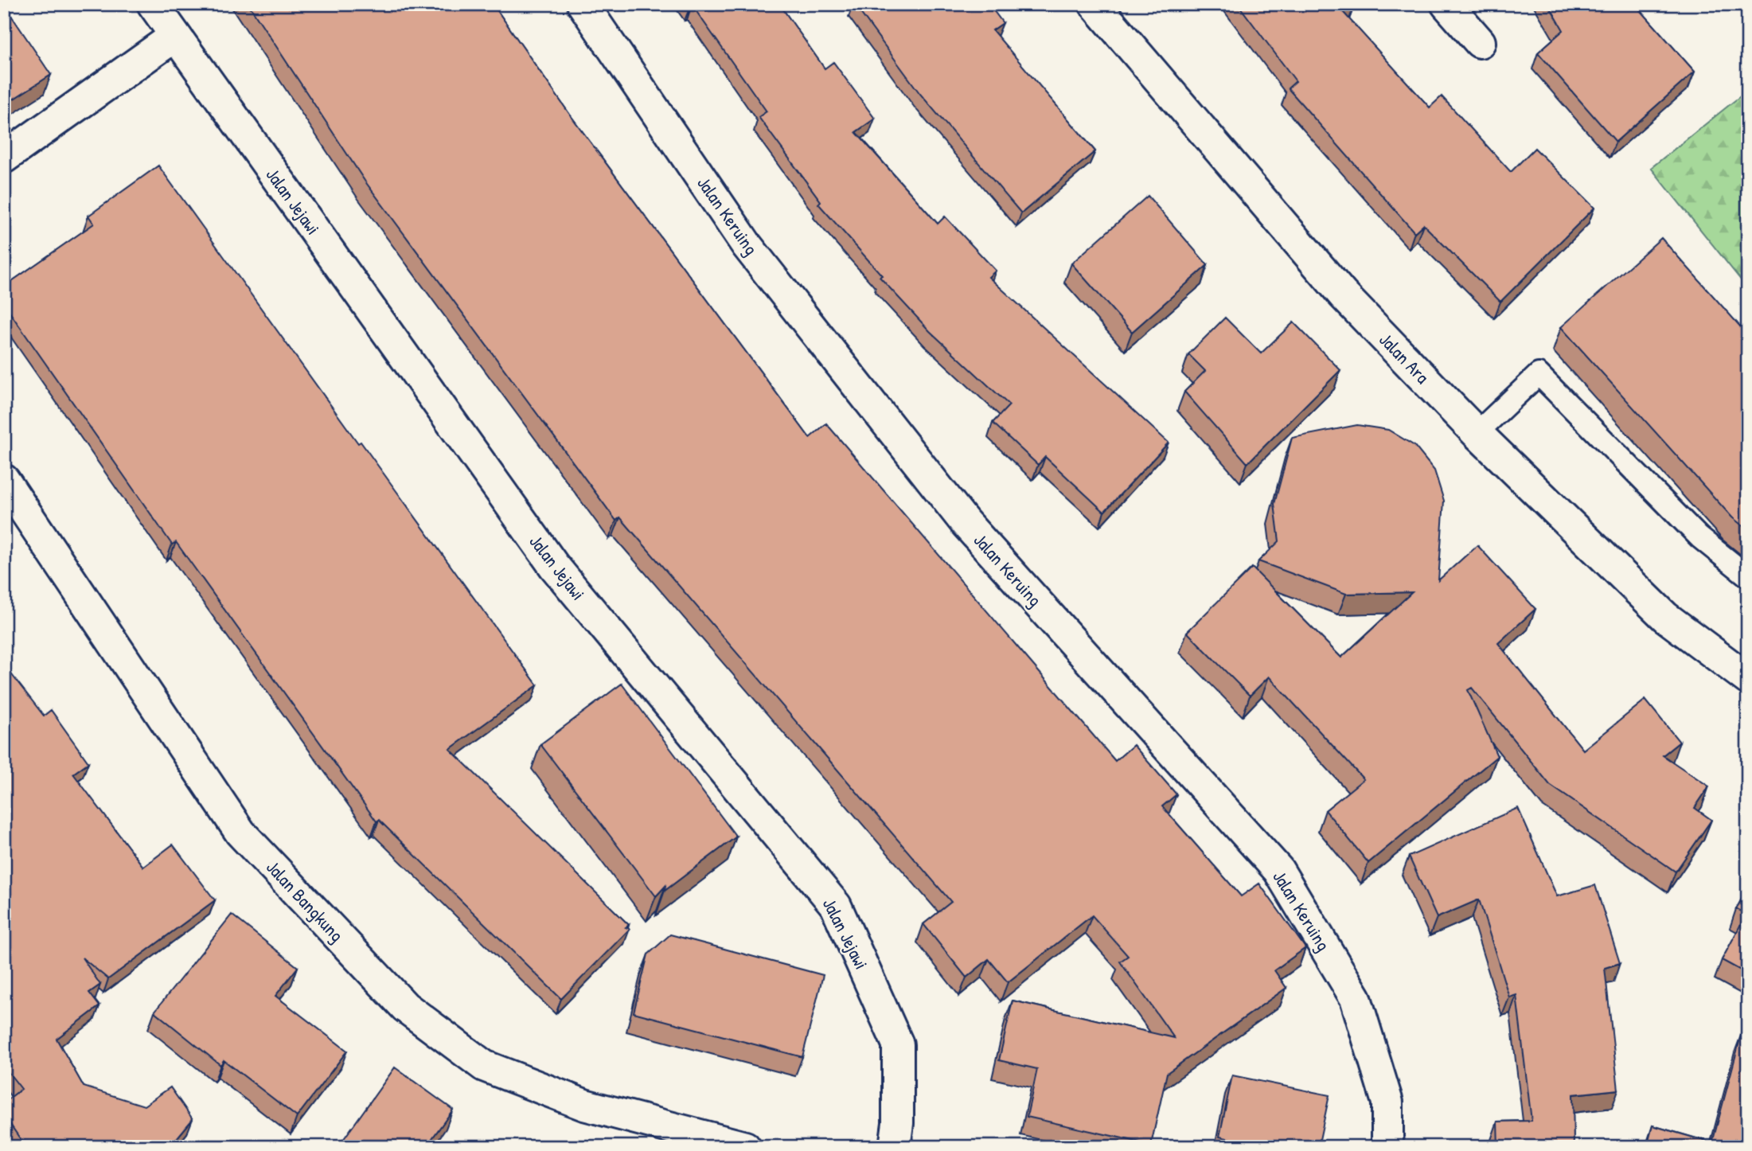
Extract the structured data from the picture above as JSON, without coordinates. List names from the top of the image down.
{
  "streets": {
    "street": [
      "Jalan Jejawi",
      "Jalan Keruing",
      "Jalan Ara",
      "Jalan Bangkung"
    ]
  }
}
